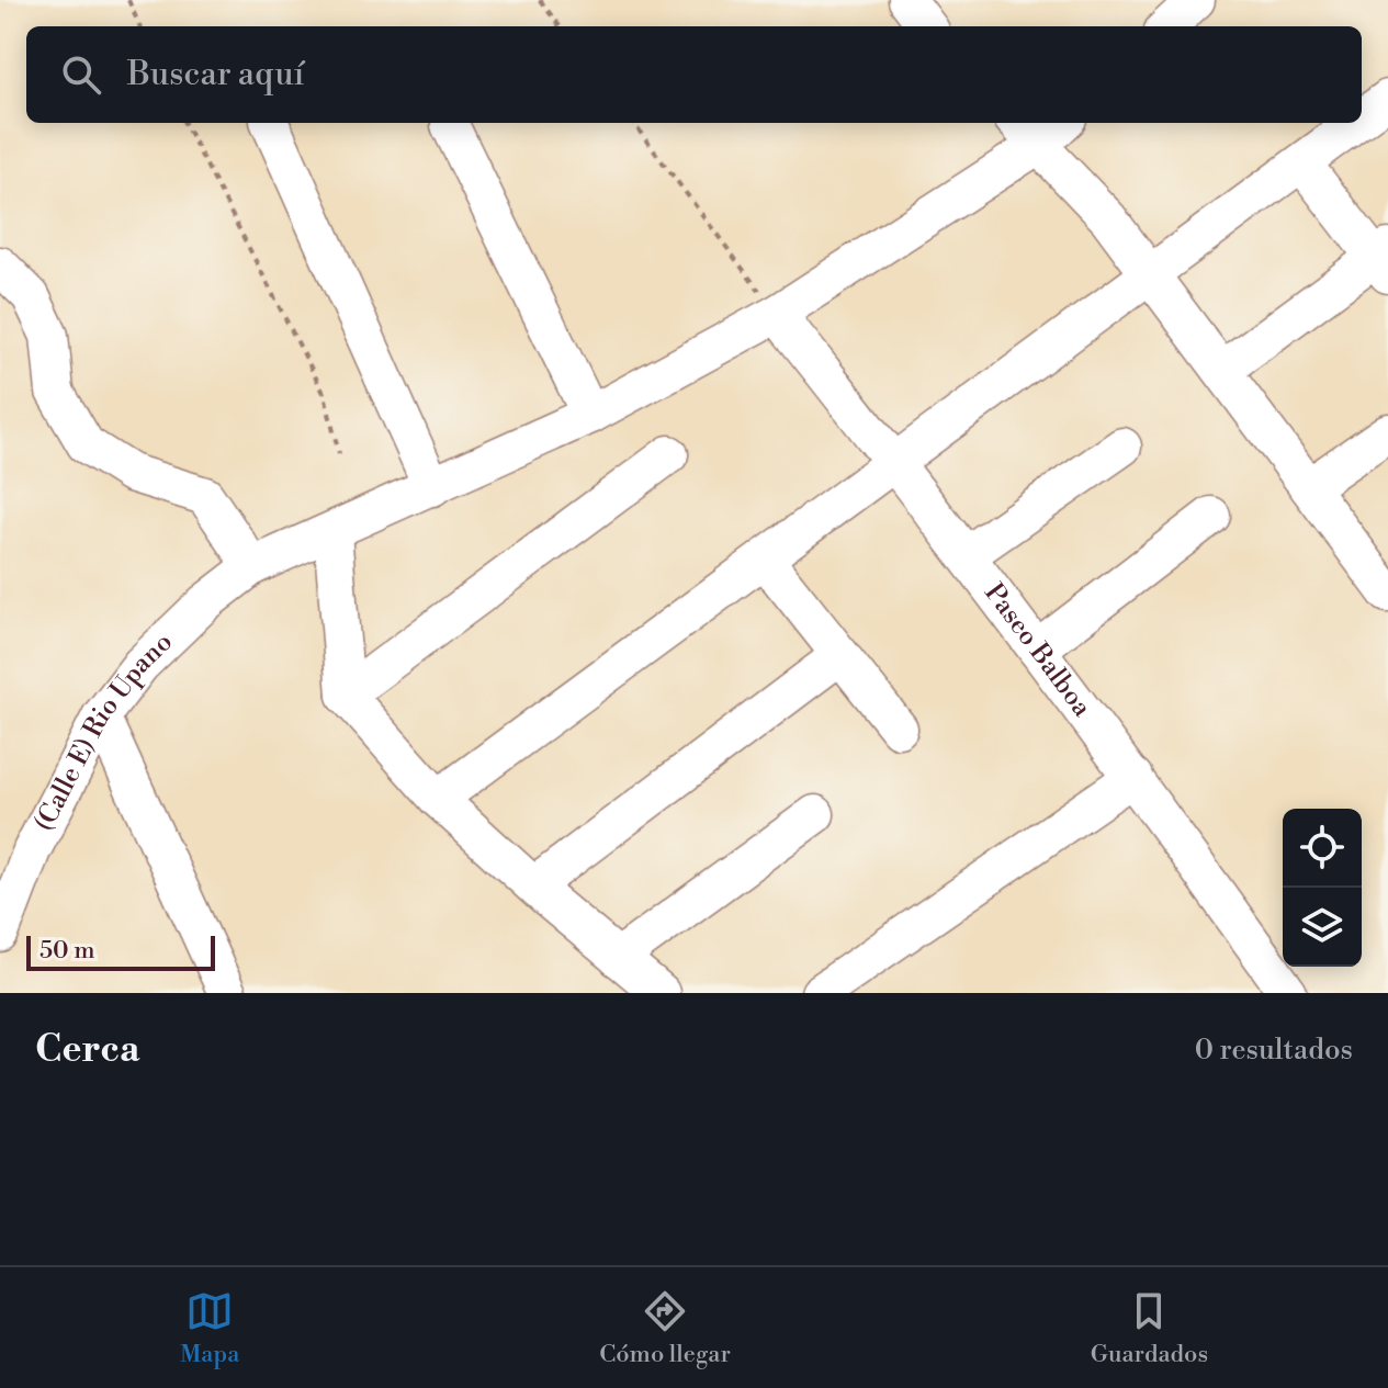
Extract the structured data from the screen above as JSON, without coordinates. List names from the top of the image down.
{
  "streets": {
    "street": ["Paseo Balboa", "(Calle E) Rio Upano"]
  },
  "crossings": [
    ["Paseo Balboa", "(Calle E) Rio Upano"]
  ],
  "scale_bar": "50 m",
  "page": {
    "search": "Buscar aquí",
    "scale": "50 m",
    "heading": ["Cerca", "0 resultados"],
    "nav": ["Mapa", "Cómo llegar", "Guardados"]
  }
}
